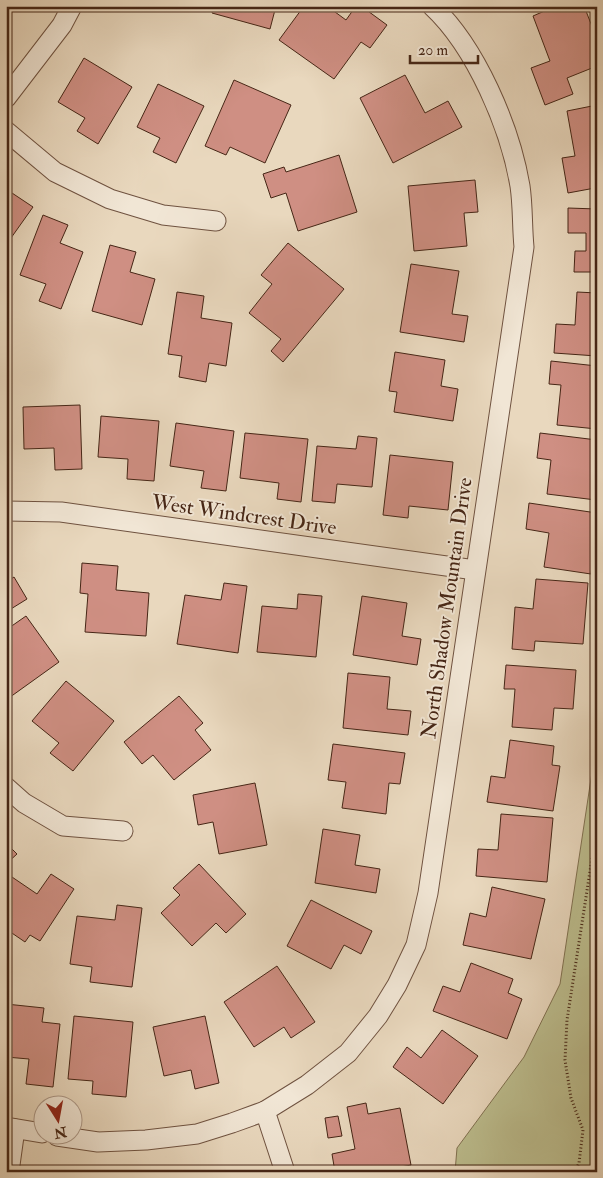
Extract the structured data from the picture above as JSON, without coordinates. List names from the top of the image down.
{
  "streets": {
    "street": ["West Windcrest Drive", "North Shadow Mountain Drive"]
  },
  "crossings": [
    ["West Windcrest Drive", "North Shadow Mountain Drive"]
  ],
  "scale_bar": "20 m",
  "north": "bottom"
}
